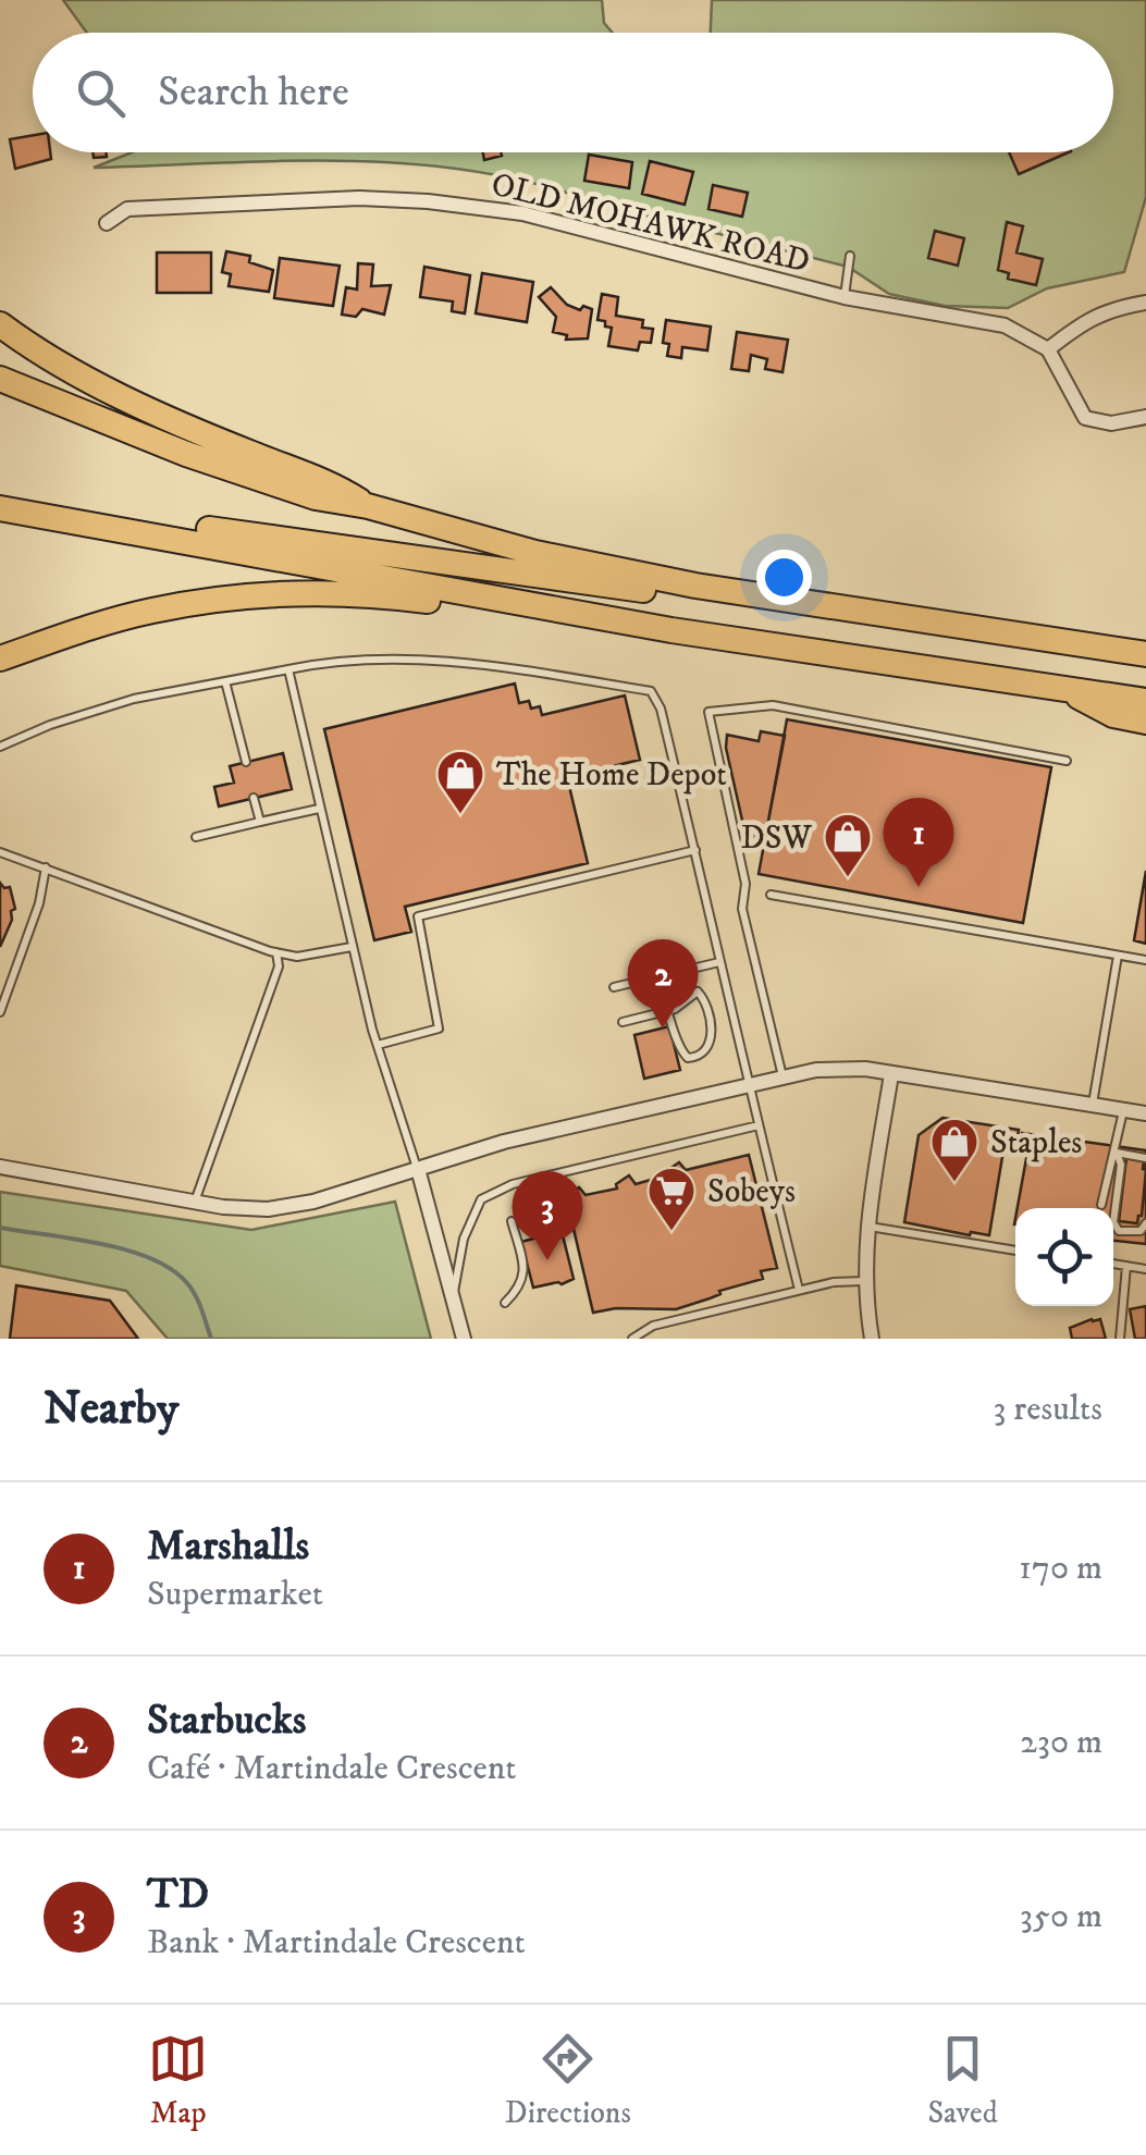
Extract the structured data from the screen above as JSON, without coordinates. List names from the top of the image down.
{
  "streets": {
    "street": ["OLD MOHAWK ROAD"]
  },
  "places": {
    "shop": ["The Home Depot", "DSW", "Staples"],
    "supermarket": ["Sobeys"]
  },
  "page": {
    "search": "Search here",
    "pins": ["1", "2", "3"],
    "heading": ["Nearby", "3 results"],
    "list": [
      {
        "mark": "1",
        "name": "Marshalls",
        "note": "Supermarket",
        "value": "170 m"
      },
      {
        "mark": "2",
        "name": "Starbucks",
        "note": "Café · Martindale Crescent",
        "value": "230 m"
      },
      {
        "mark": "3",
        "name": "TD",
        "note": "Bank · Martindale Crescent",
        "value": "350 m"
      }
    ],
    "nav": ["Map", "Directions", "Saved"]
  }
}
